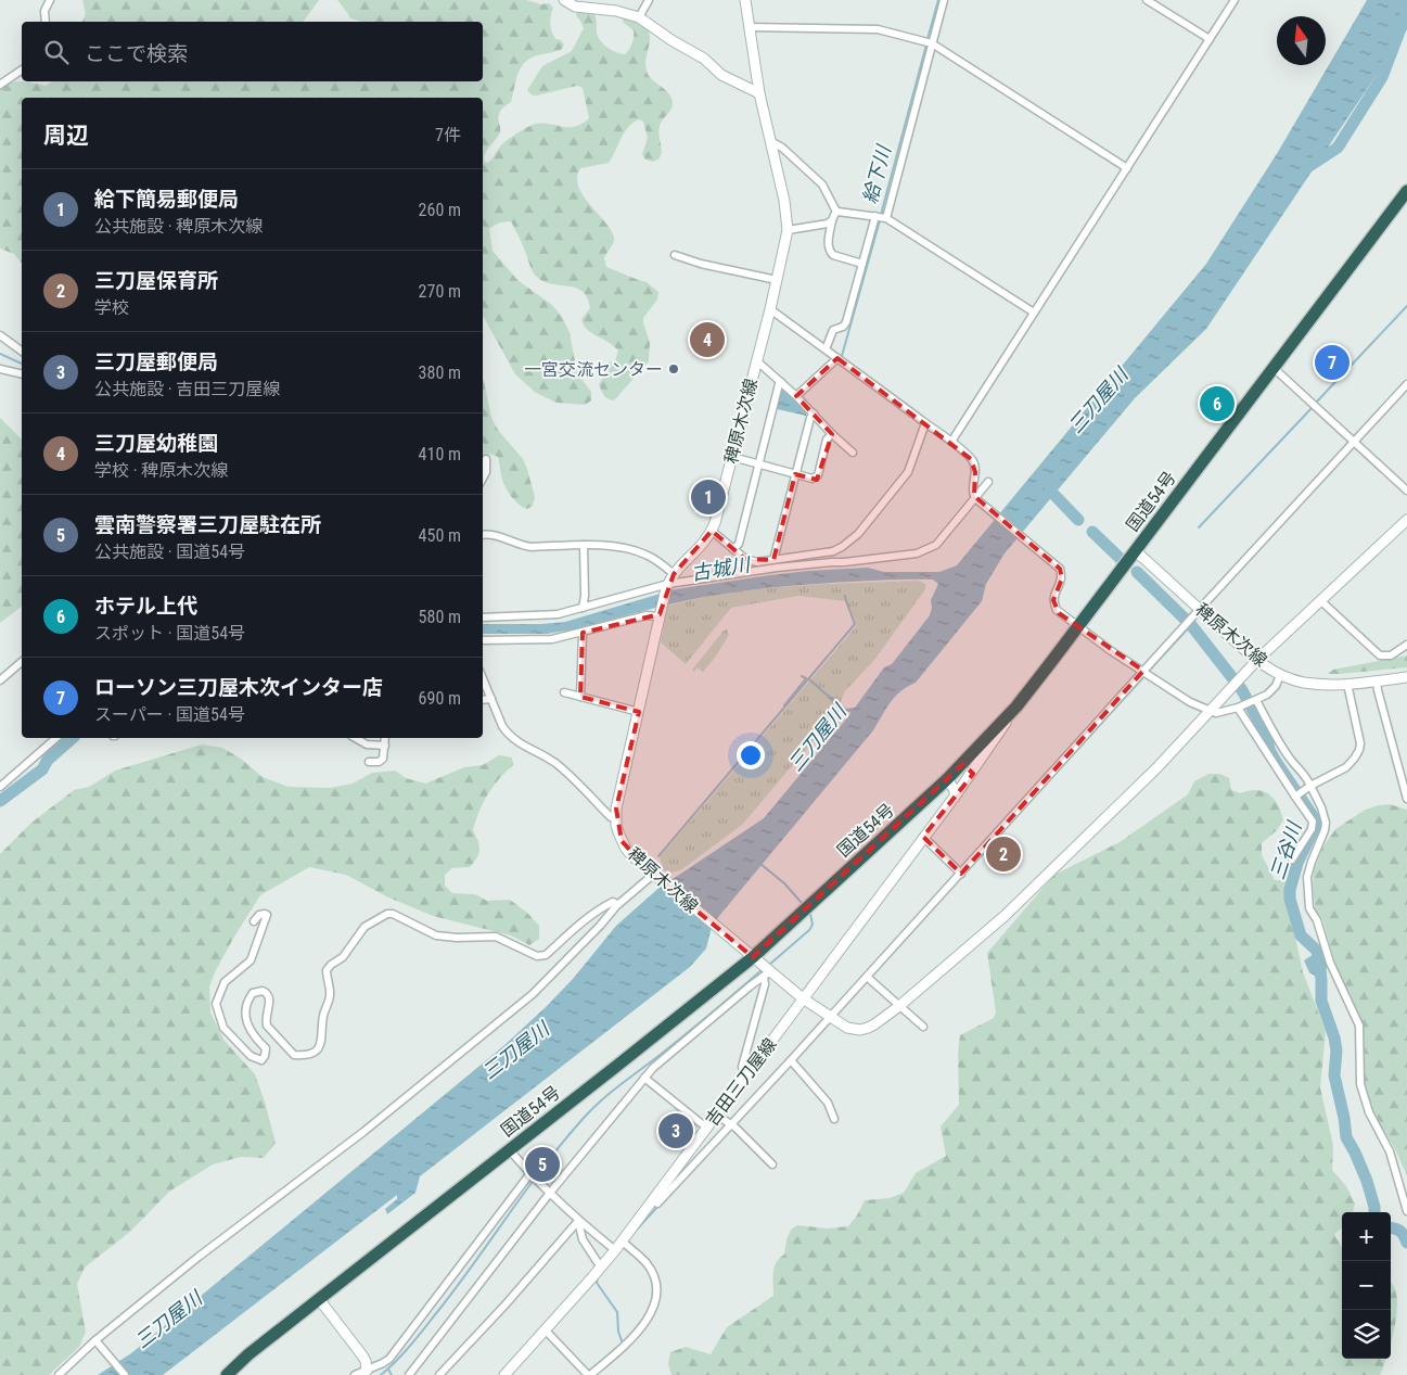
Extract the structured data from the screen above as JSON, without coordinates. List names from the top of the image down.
{
  "streets": {
    "highway": ["国道54号"],
    "main road": ["稗原木次線", "吉田三刀屋線"]
  },
  "crossings": [
    ["稗原木次線", "国道54号"],
    ["稗原木次線", "吉田三刀屋線"],
    ["国道54号", "吉田三刀屋線"]
  ],
  "water": [
    "給下川",
    "三刀屋川",
    "古城川",
    "三谷川"
  ],
  "places": ["一宮交流センター"],
  "north": "top",
  "page": {
    "search": "ここで検索",
    "heading": ["周辺", "7件"],
    "list": [
      {
        "mark": "1",
        "name": "給下簡易郵便局",
        "note": "公共施設 · 稗原木次線",
        "value": "260 m"
      },
      {
        "mark": "2",
        "name": "三刀屋保育所",
        "note": "学校",
        "value": "270 m"
      },
      {
        "mark": "3",
        "name": "三刀屋郵便局",
        "note": "公共施設 · 吉田三刀屋線",
        "value": "380 m"
      },
      {
        "mark": "4",
        "name": "三刀屋幼稚園",
        "note": "学校 · 稗原木次線",
        "value": "410 m"
      },
      {
        "mark": "5",
        "name": "雲南警察署三刀屋駐在所",
        "note": "公共施設 · 国道54号",
        "value": "450 m"
      },
      {
        "mark": "6",
        "name": "ホテル上代",
        "note": "スポット · 国道54号",
        "value": "580 m"
      },
      {
        "mark": "7",
        "name": "ローソン三刀屋木次インター店",
        "note": "スーパー · 国道54号",
        "value": "690 m"
      }
    ],
    "pins": [
      "4",
      "7",
      "6",
      "1",
      "2",
      "3",
      "5"
    ],
    "map_buttons": ["+", "−"]
  }
}
